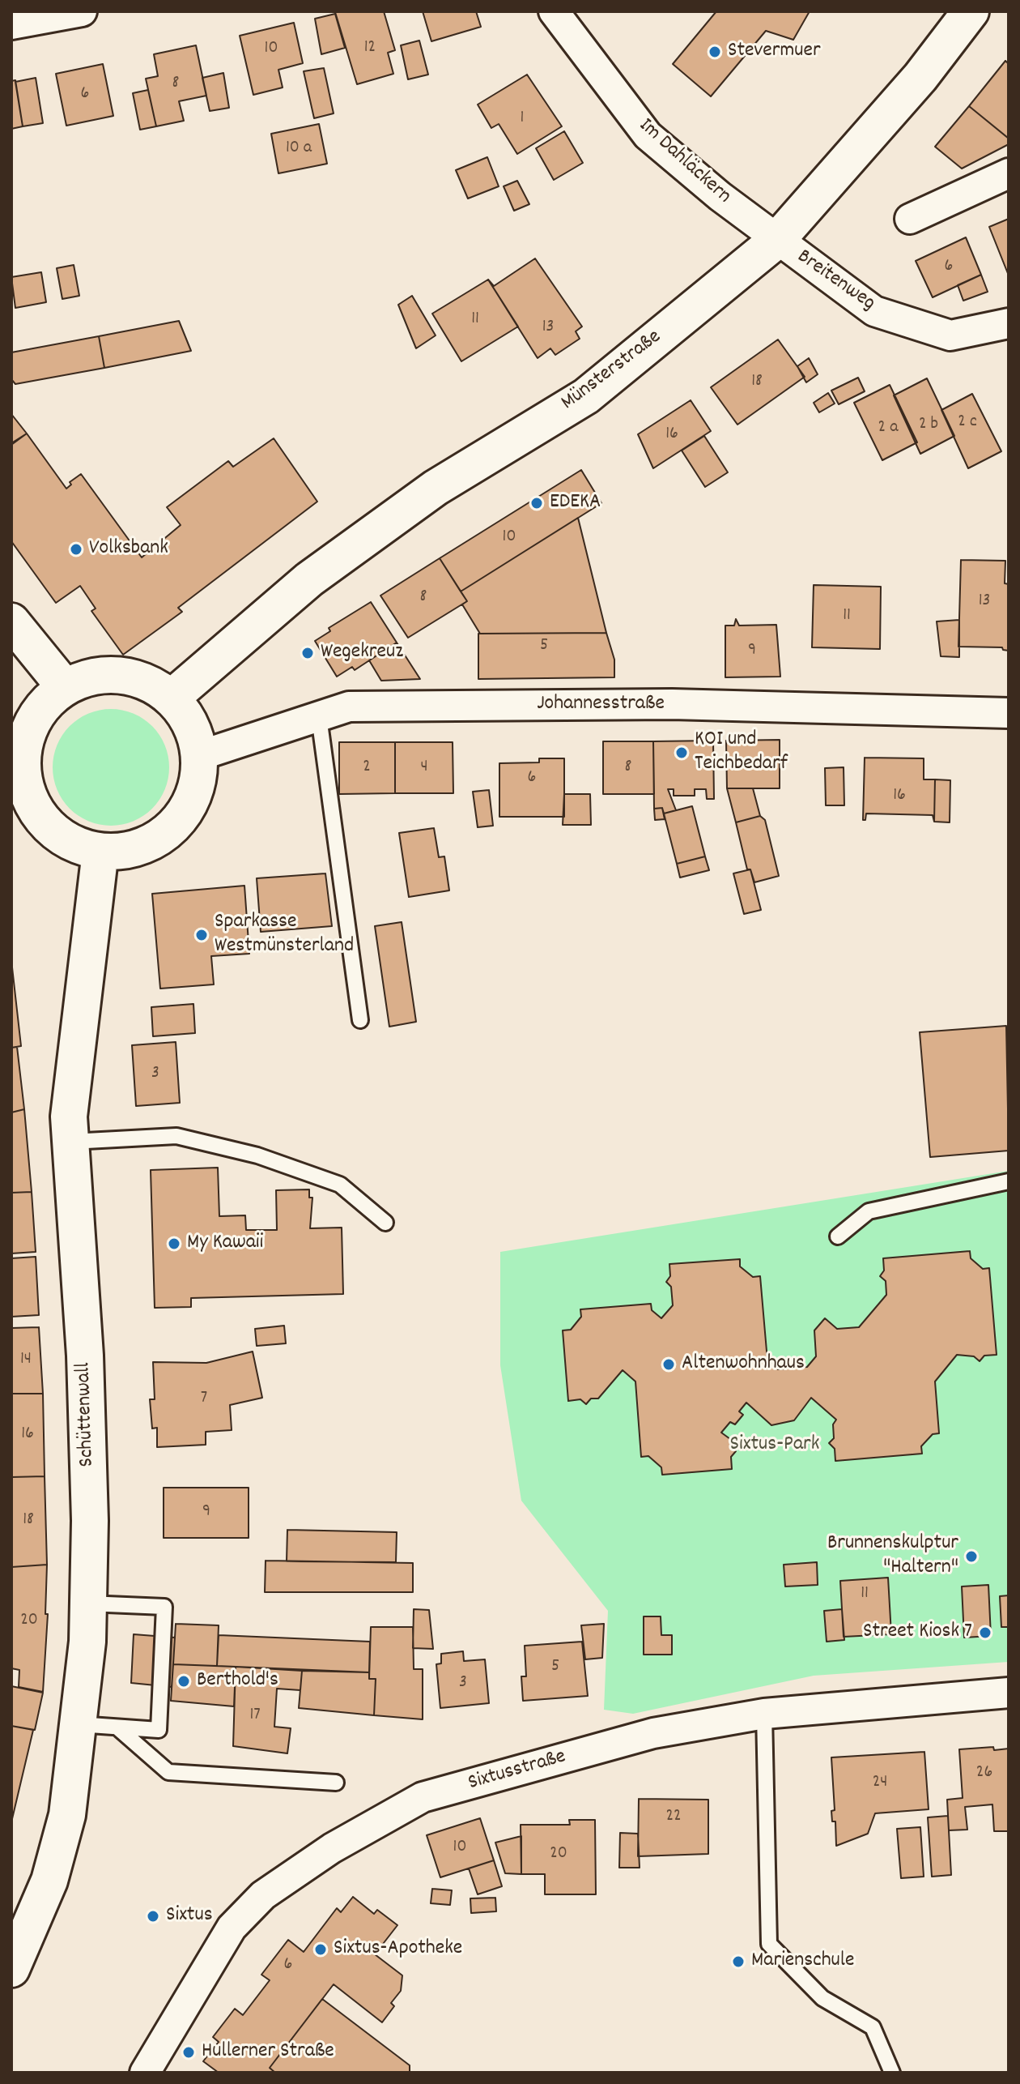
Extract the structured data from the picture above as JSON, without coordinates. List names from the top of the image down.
{
  "streets": {
    "main road": ["Münsterstraße", "Schüttenwall"],
    "street": [
      "Im Dahläckern",
      "Breitenweg",
      "Johannesstraße",
      "Sixtusstraße"
    ]
  },
  "crossings": [
    ["Im Dahläckern", "Breitenweg"],
    ["Im Dahläckern", "Münsterstraße"],
    ["Breitenweg", "Münsterstraße"],
    ["Münsterstraße", "Johannesstraße"],
    ["Münsterstraße", "Schüttenwall"],
    ["Johannesstraße", "Schüttenwall"]
  ],
  "parks": ["Sixtus-Park"],
  "places": [
    "Stevermuer",
    "EDEKA",
    "Volksbank",
    "Wegekreuz",
    "KOI und Teichbedarf",
    "Sparkasse Westmünsterland",
    "My Kawaii",
    "Altenwohnhaus",
    "Brunnenskulptur \"Haltern\"",
    "Street Kiosk 7",
    "Berthold's",
    "Sixtus",
    "Sixtus-Apotheke",
    "Marienschule",
    "Hullerner Straße"
  ],
  "house_numbers": [
    "12",
    "10",
    "8",
    "6",
    "1",
    "10 a",
    "6",
    "11",
    "13",
    "18",
    "2 c",
    "2 b",
    "2 a",
    "16",
    "10",
    "8",
    "13",
    "11",
    "5",
    "9",
    "2",
    "4",
    "8",
    "6",
    "16",
    "3",
    "14",
    "7",
    "16",
    "9",
    "18",
    "11",
    "20",
    "5",
    "3",
    "17",
    "26",
    "24",
    "22",
    "10",
    "20",
    "6"
  ]
}
